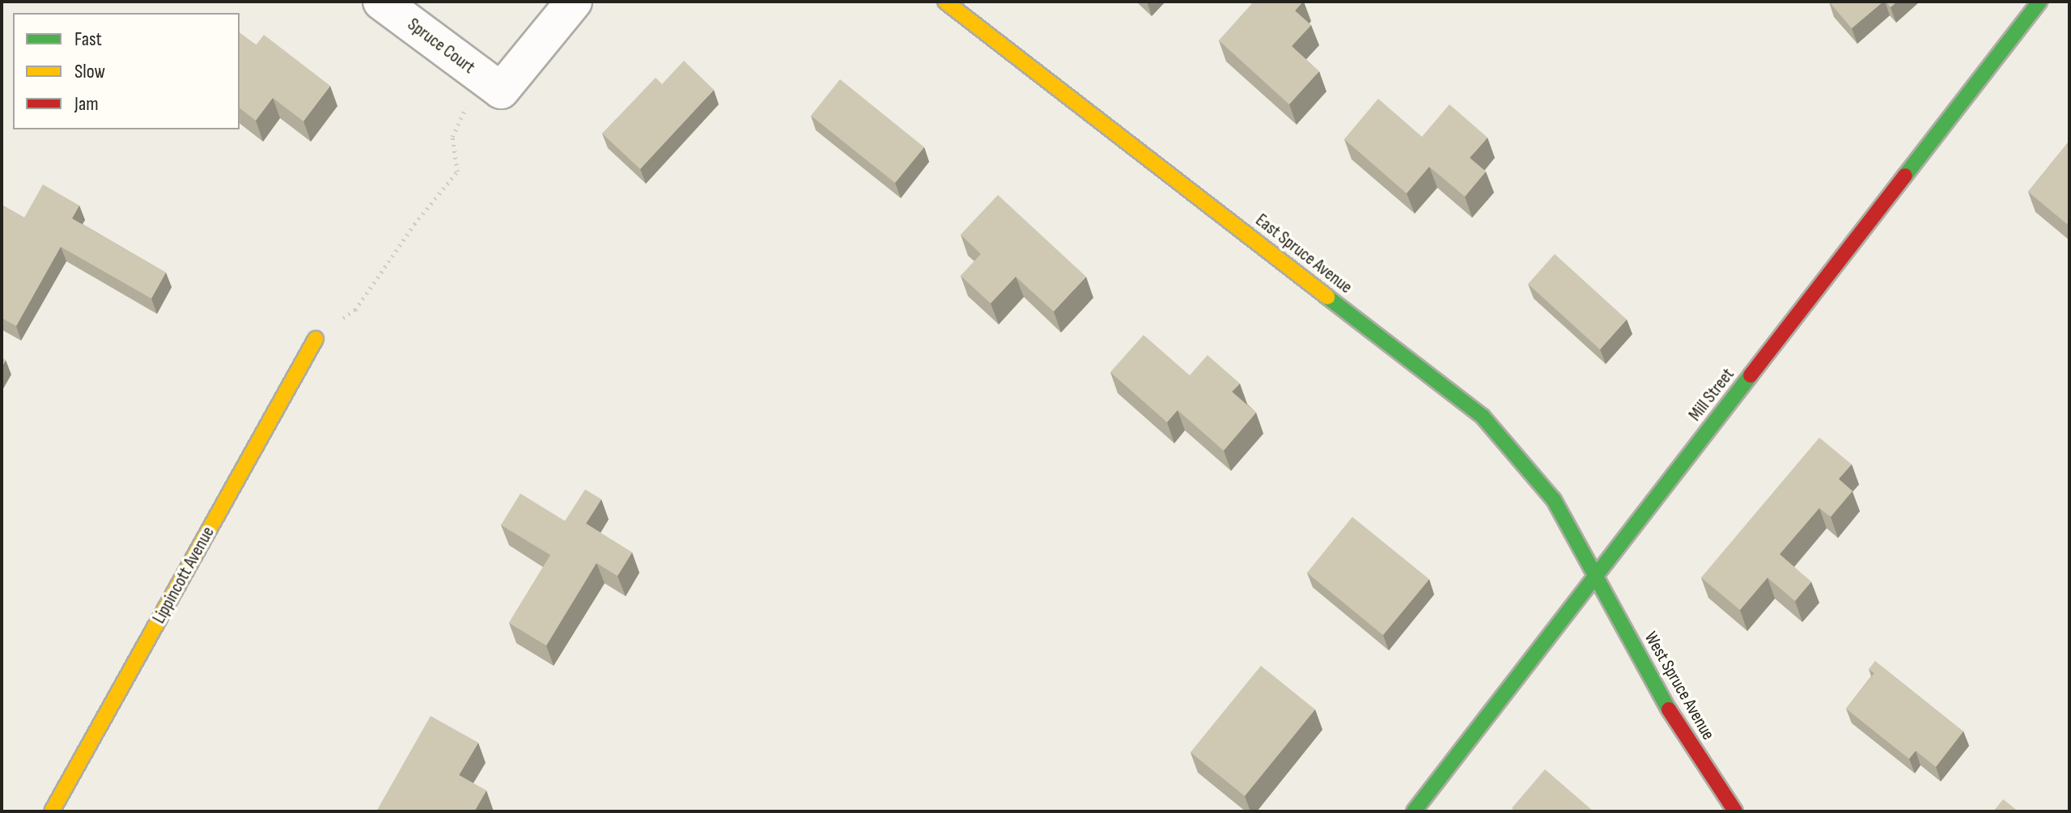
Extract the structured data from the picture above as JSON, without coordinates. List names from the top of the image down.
{
  "streets": {
    "street": [
      "Spruce Court",
      "East Spruce Avenue",
      "Mill Street",
      "Lippincott Avenue",
      "West Spruce Avenue"
    ]
  },
  "crossings": [
    ["East Spruce Avenue", "Mill Street"],
    ["East Spruce Avenue", "West Spruce Avenue"],
    ["Mill Street", "West Spruce Avenue"]
  ],
  "legend": ["Fast", "Slow", "Jam"]
}
